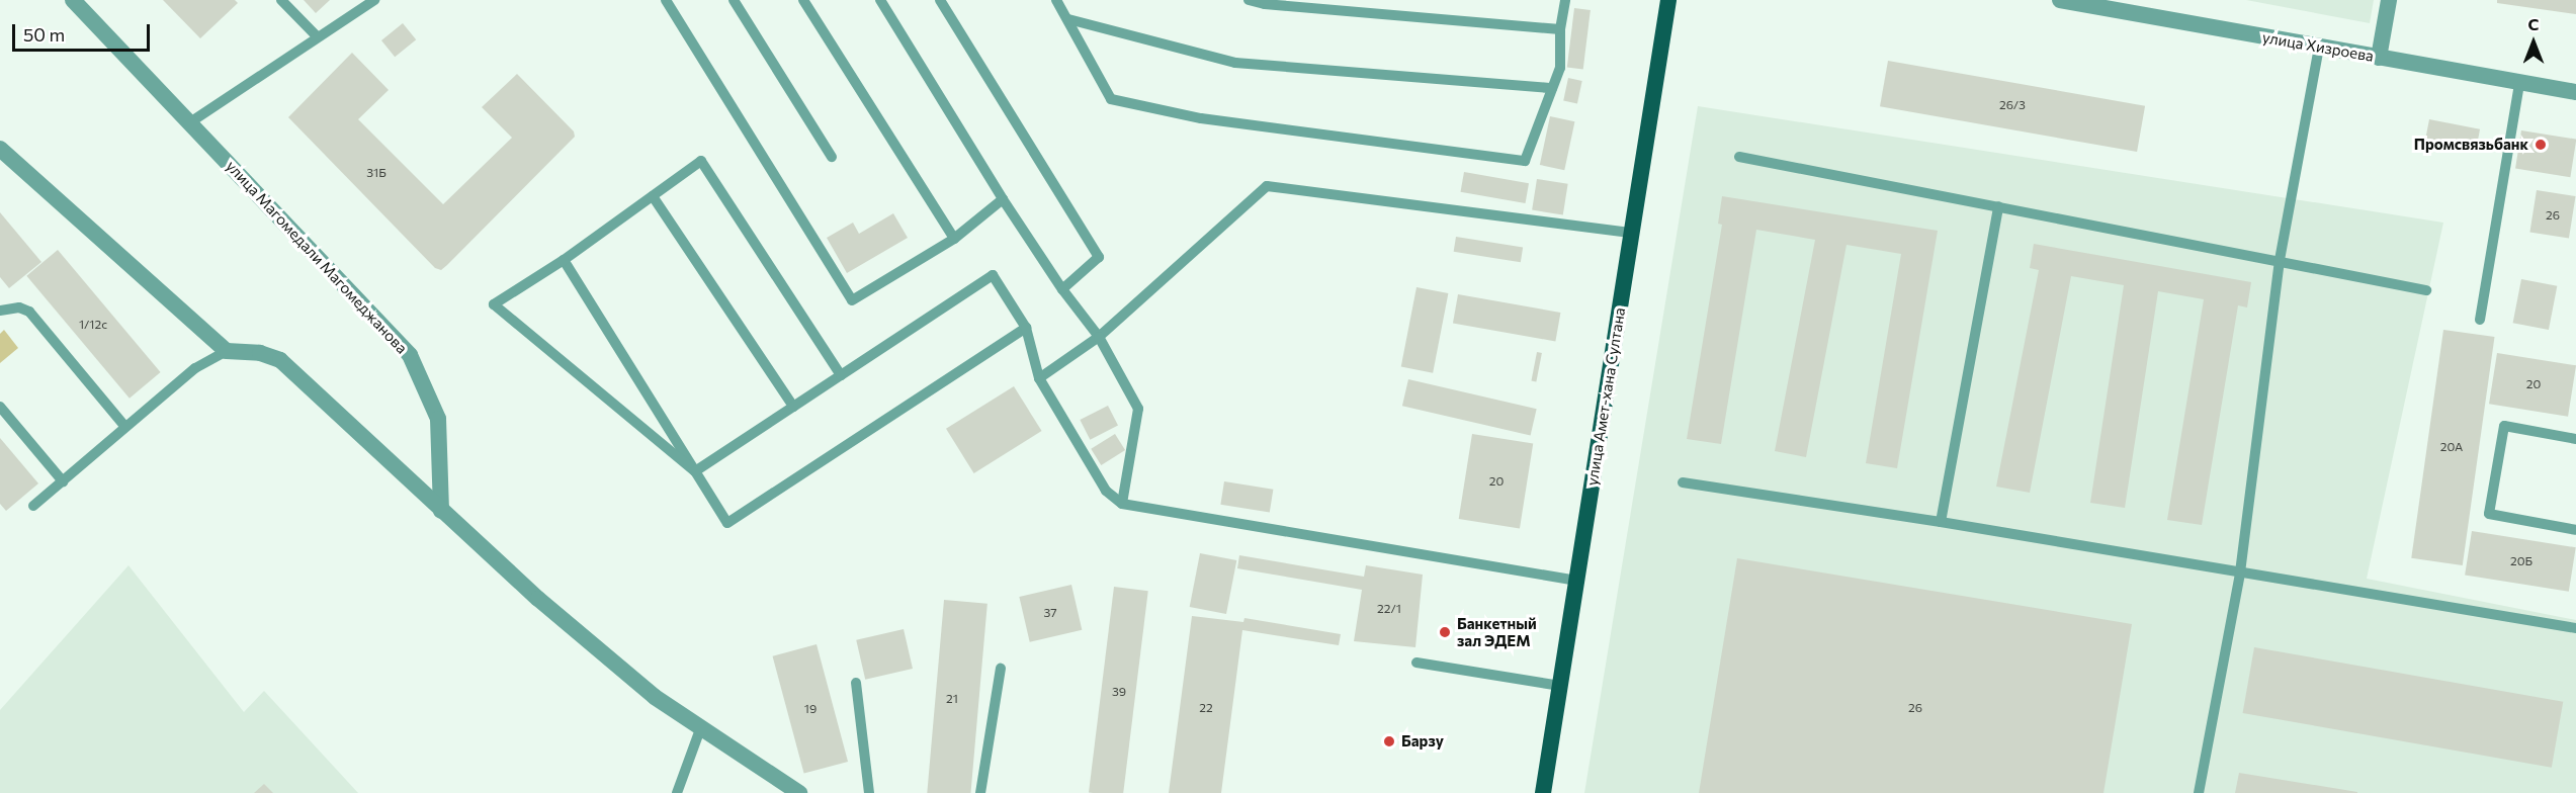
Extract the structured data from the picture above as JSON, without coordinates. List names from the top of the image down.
{
  "streets": {
    "main road": ["улица Амет-хана Султана"],
    "street": ["улица Хизроева", "улица Магомедали Магомеджановa"]
  },
  "places": ["Промсвязьбанк", "Банкетный зал ЭДЕМ", "Барзу"],
  "house_numbers": [
    "26/3",
    "31Б",
    "26",
    "1/12с",
    "20",
    "20А",
    "20",
    "20Б",
    "22/1",
    "37",
    "39",
    "21",
    "22",
    "26",
    "19"
  ],
  "scale_bar": "50 m",
  "north": "top"
}
